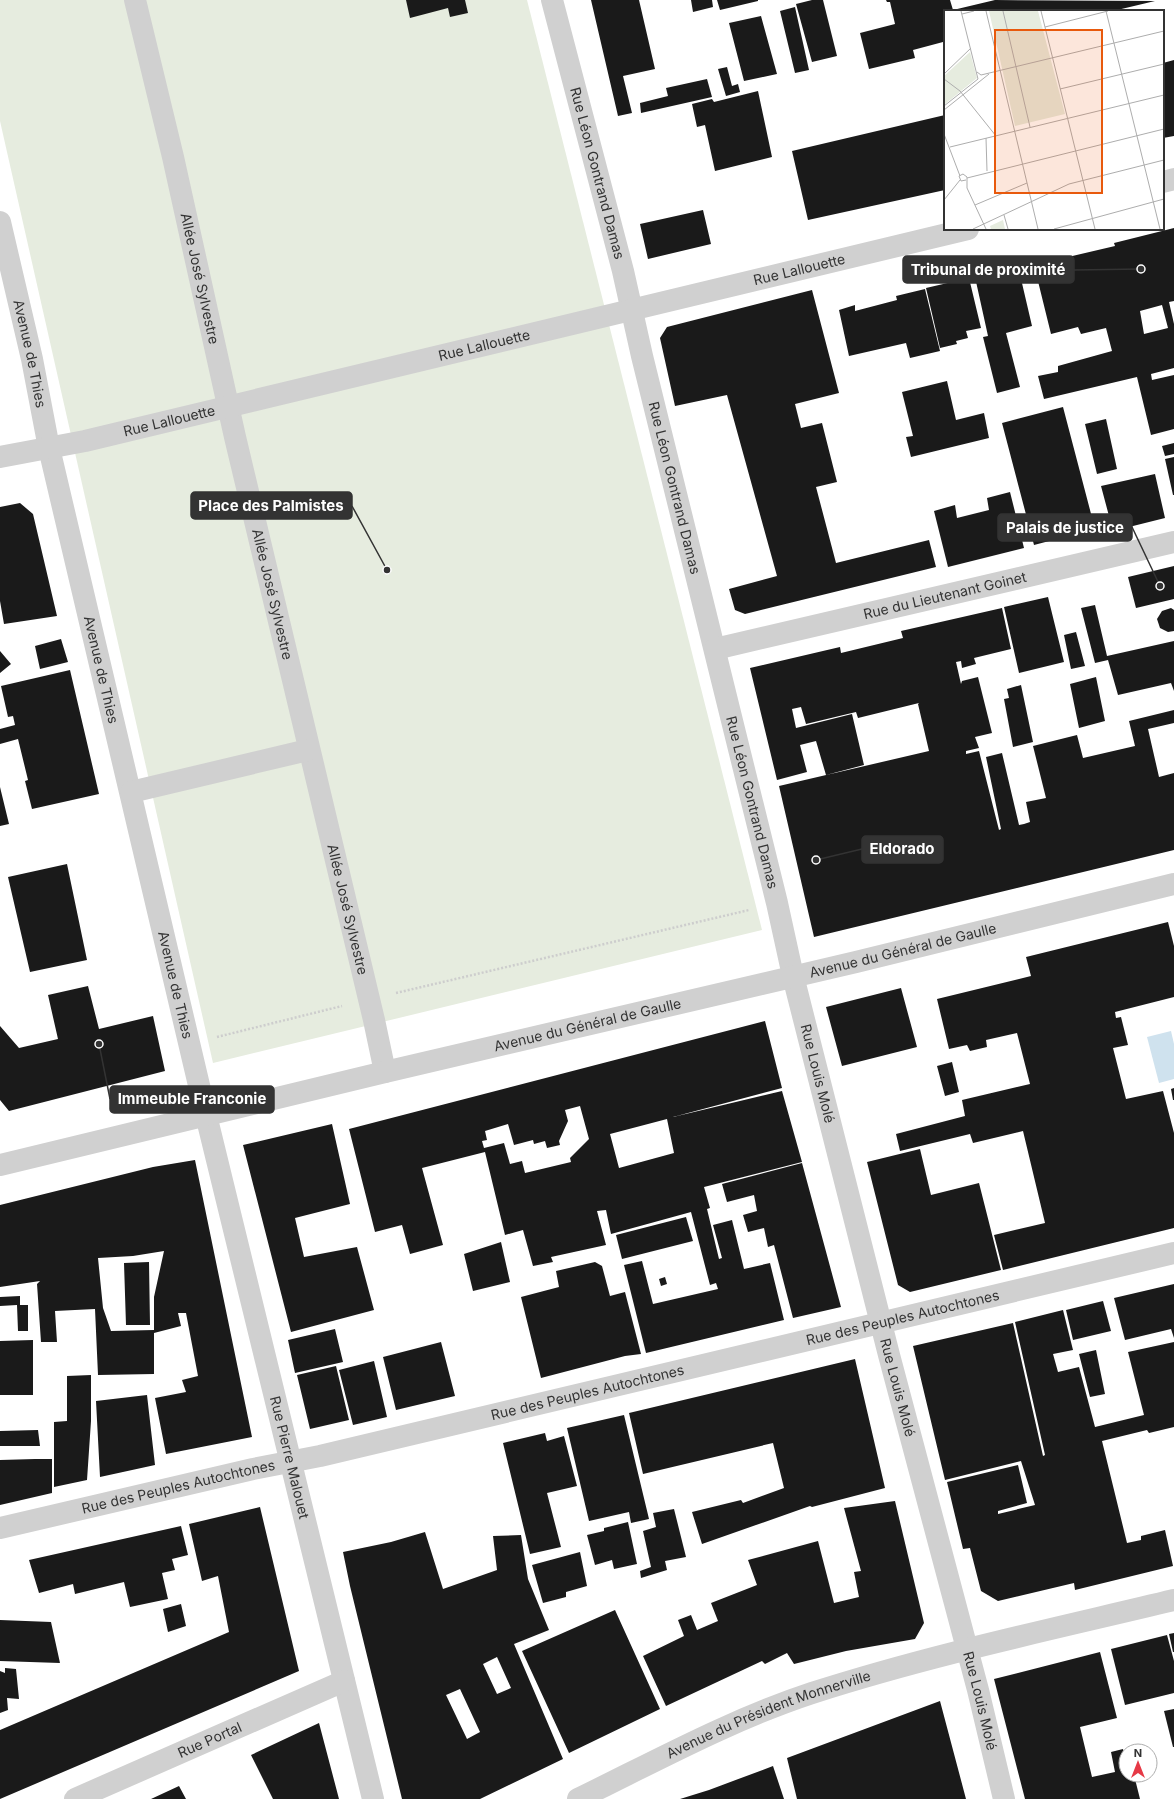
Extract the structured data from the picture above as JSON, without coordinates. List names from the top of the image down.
{
  "streets": {
    "street": [
      "Rue Léon Gontrand Damas",
      "Rue Lallouette",
      "Allée José Sylvestre",
      "Avenue de Thies",
      "Rue du Lieutenant Goinet",
      "Avenue du Général de Gaulle",
      "Rue Louis Molé",
      "Rue des Peuples Autochtones",
      "Rue Pierre Malouet",
      "Avenue du Président Monnerville",
      "Rue Portal"
    ]
  },
  "crossings": [
    ["Rue Léon Gontrand Damas", "Rue Lallouette"],
    ["Rue Léon Gontrand Damas", "Rue du Lieutenant Goinet"],
    ["Rue Léon Gontrand Damas", "Avenue du Général de Gaulle"],
    ["Rue Léon Gontrand Damas", "Rue Louis Molé"],
    ["Rue Lallouette", "Allée José Sylvestre"],
    ["Rue Lallouette", "Avenue de Thies"],
    ["Allée José Sylvestre", "Avenue du Général de Gaulle"],
    ["Avenue de Thies", "Avenue du Général de Gaulle"],
    ["Avenue de Thies", "Rue Pierre Malouet"],
    ["Avenue du Général de Gaulle", "Rue Louis Molé"],
    ["Avenue du Général de Gaulle", "Rue Pierre Malouet"],
    ["Rue Louis Molé", "Rue des Peuples Autochtones"],
    ["Rue Louis Molé", "Avenue du Président Monnerville"],
    ["Rue des Peuples Autochtones", "Rue Pierre Malouet"],
    ["Rue Pierre Malouet", "Rue Portal"]
  ],
  "places": [
    "Tribunal de proximité",
    "Place des Palmistes",
    "Palais de justice",
    "Eldorado",
    "Immeuble Franconie"
  ],
  "north": "top"
}
